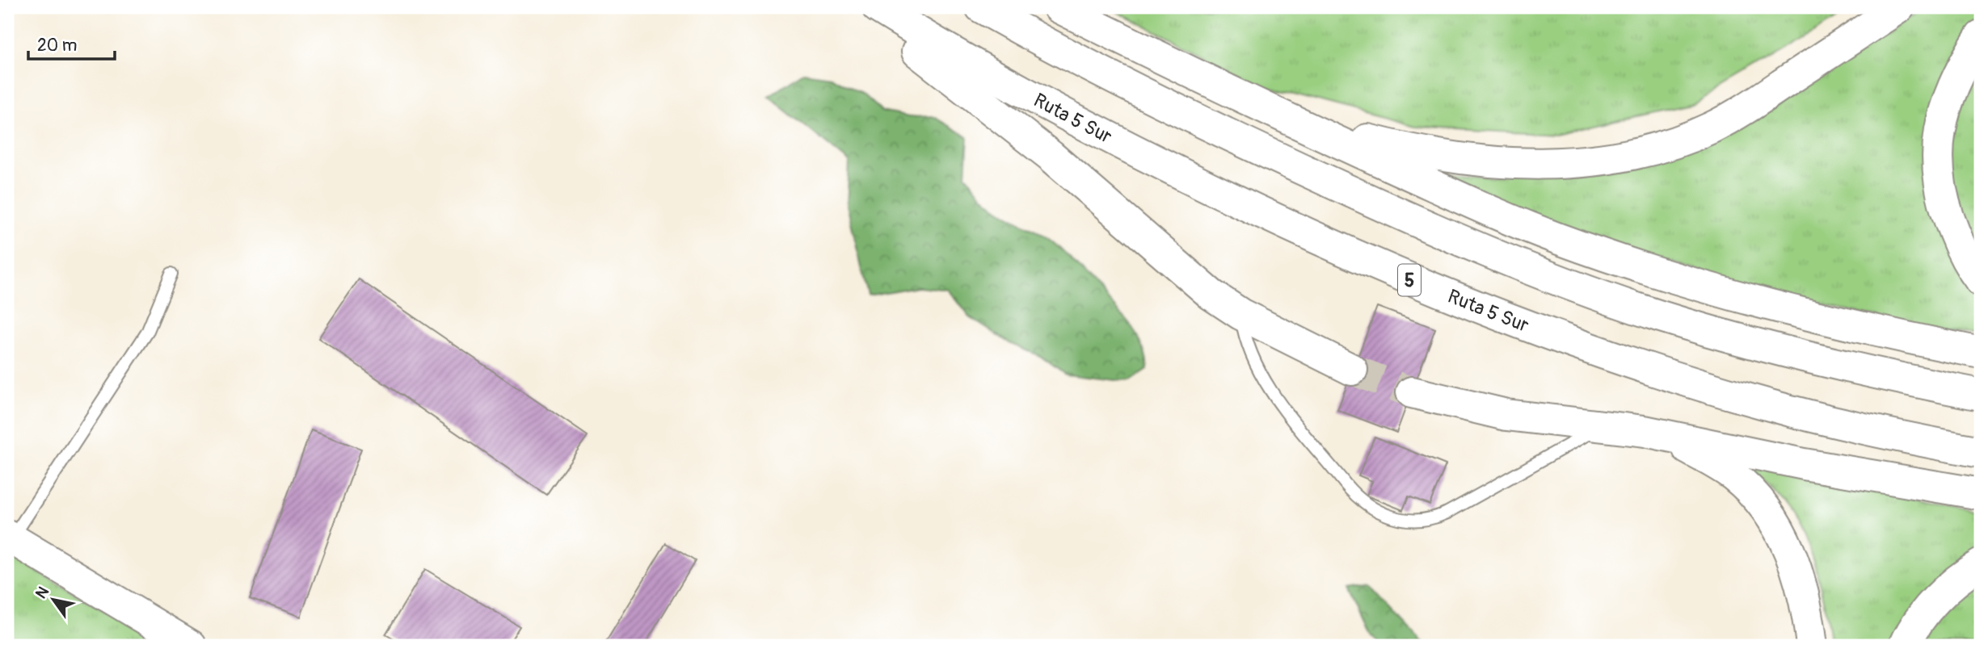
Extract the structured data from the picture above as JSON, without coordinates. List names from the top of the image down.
{
  "streets": {
    "main road": ["Ruta 5 Sur", "5"]
  },
  "scale_bar": "20 m",
  "north": "top left"
}
